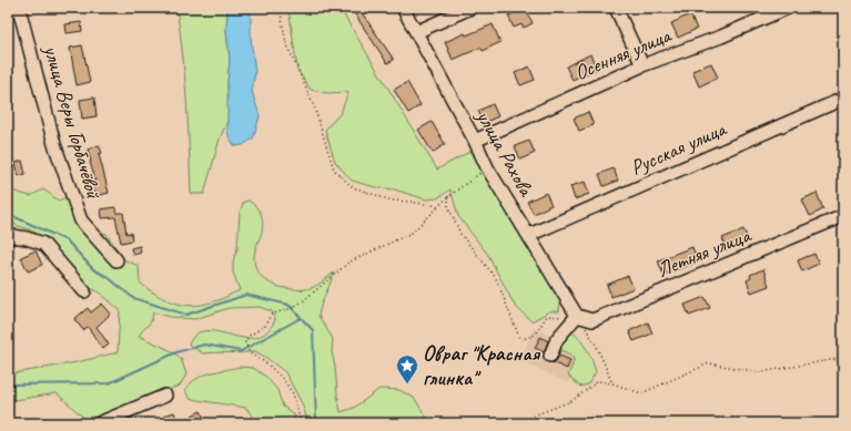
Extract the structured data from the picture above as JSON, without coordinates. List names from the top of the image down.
{
  "streets": {
    "street": [
      "Осенняя улица",
      "улица Веры Горбачёвой",
      "Русская улица",
      "улица Рахова",
      "Летняя улица"
    ]
  },
  "crossings": [
    ["Осенняя улица", "улица Рахова"],
    ["Русская улица", "улица Рахова"],
    ["улица Рахова", "Летняя улица"]
  ],
  "places": {
    "place": ["Овраг \"Красная глинка\""]
  }
}
